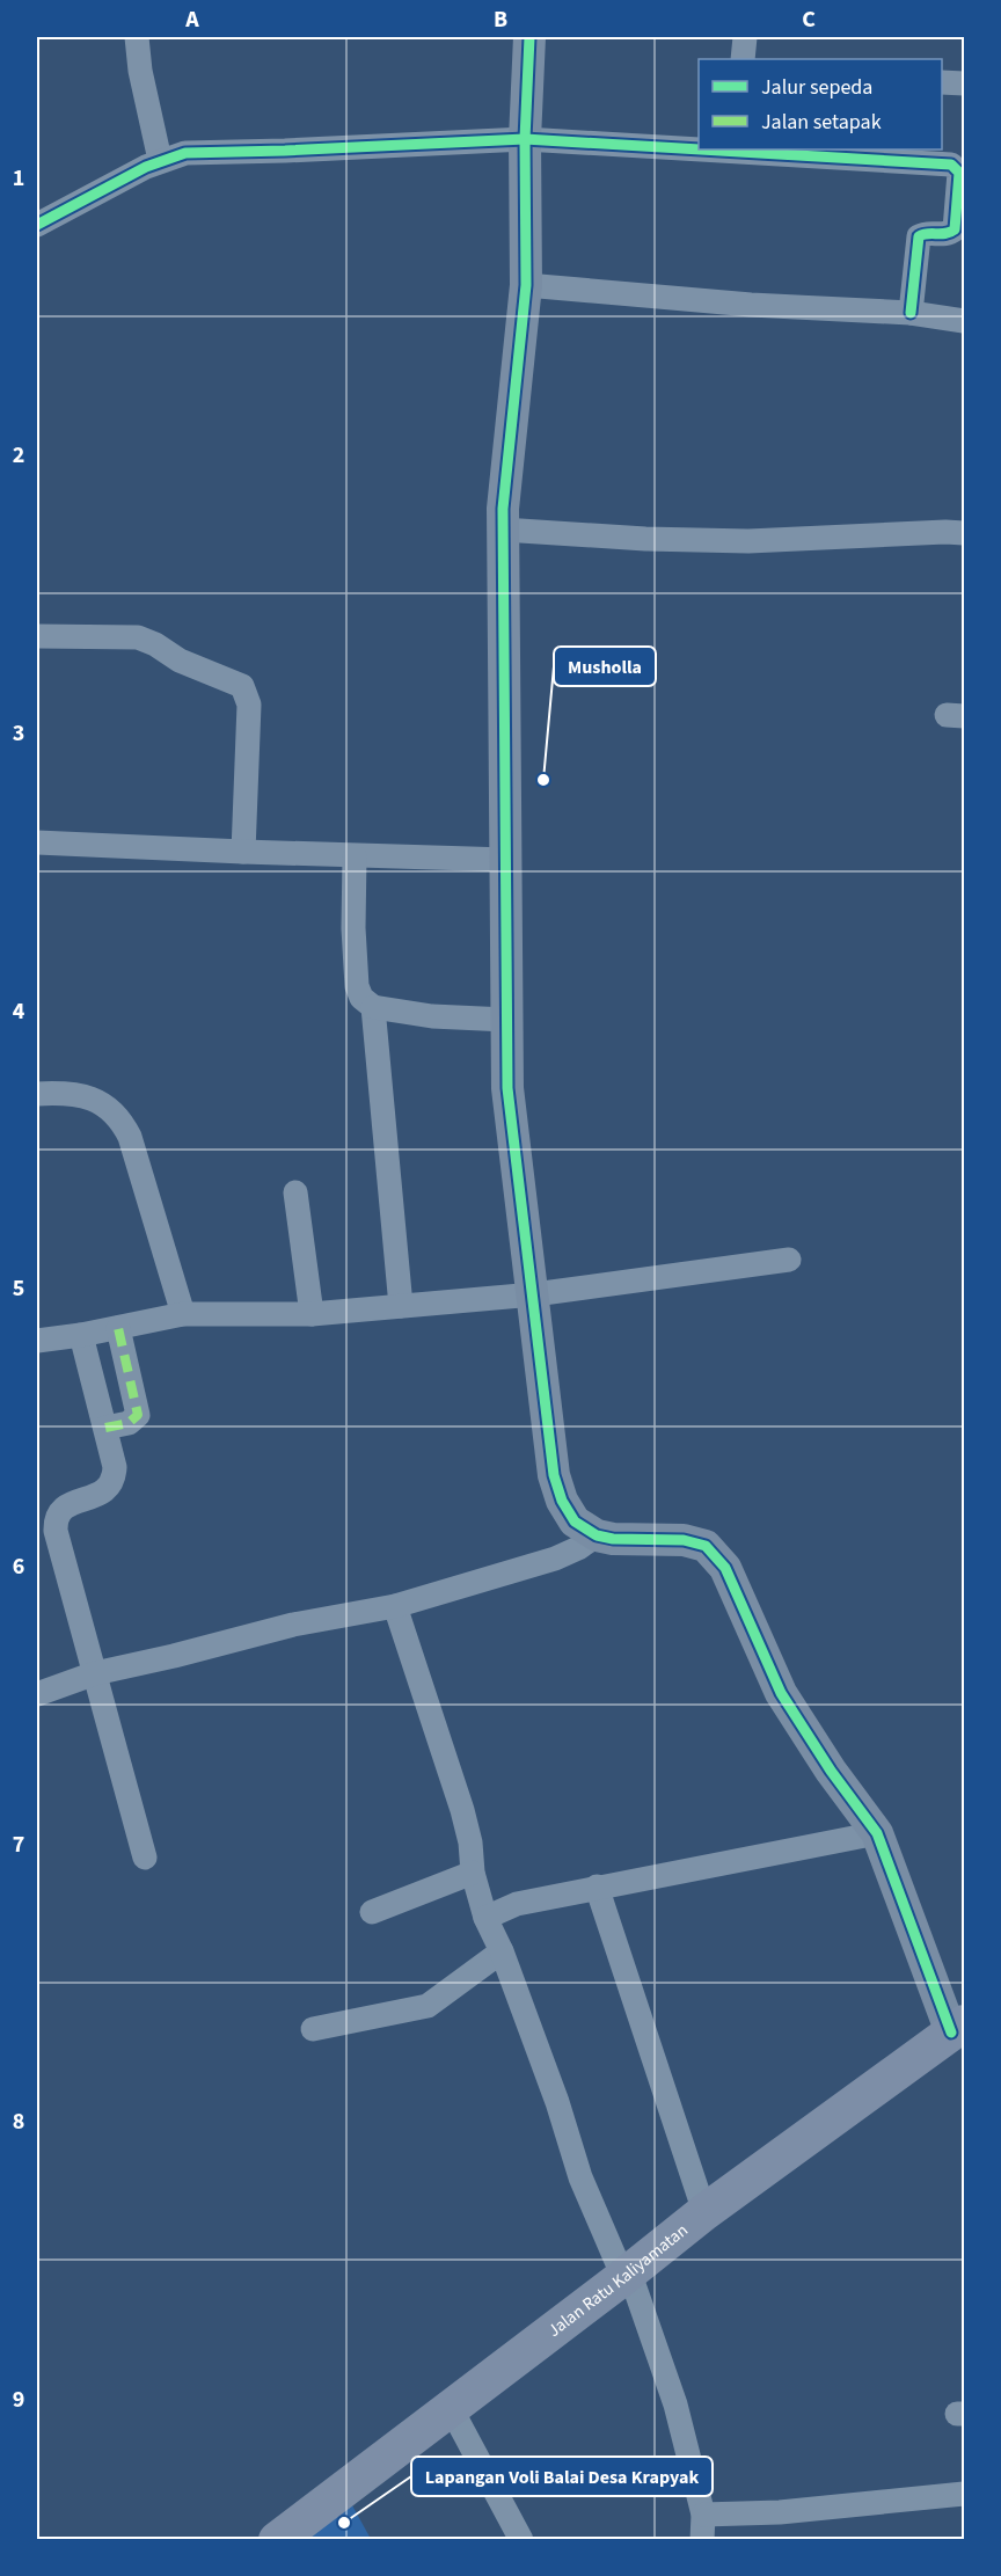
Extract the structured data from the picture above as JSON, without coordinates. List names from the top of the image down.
{
  "streets": {
    "main road": ["Jalan Ratu Kaliyamatan"]
  },
  "places": ["Musholla", "Lapangan Voli Balai Desa Krapyak"],
  "legend": ["Jalur sepeda", "Jalan setapak"],
  "grid": {
    "columns": ["A", "B", "C"],
    "rows": [
      "1",
      "2",
      "3",
      "4",
      "5",
      "6",
      "7",
      "8",
      "9"
    ]
  }
}
